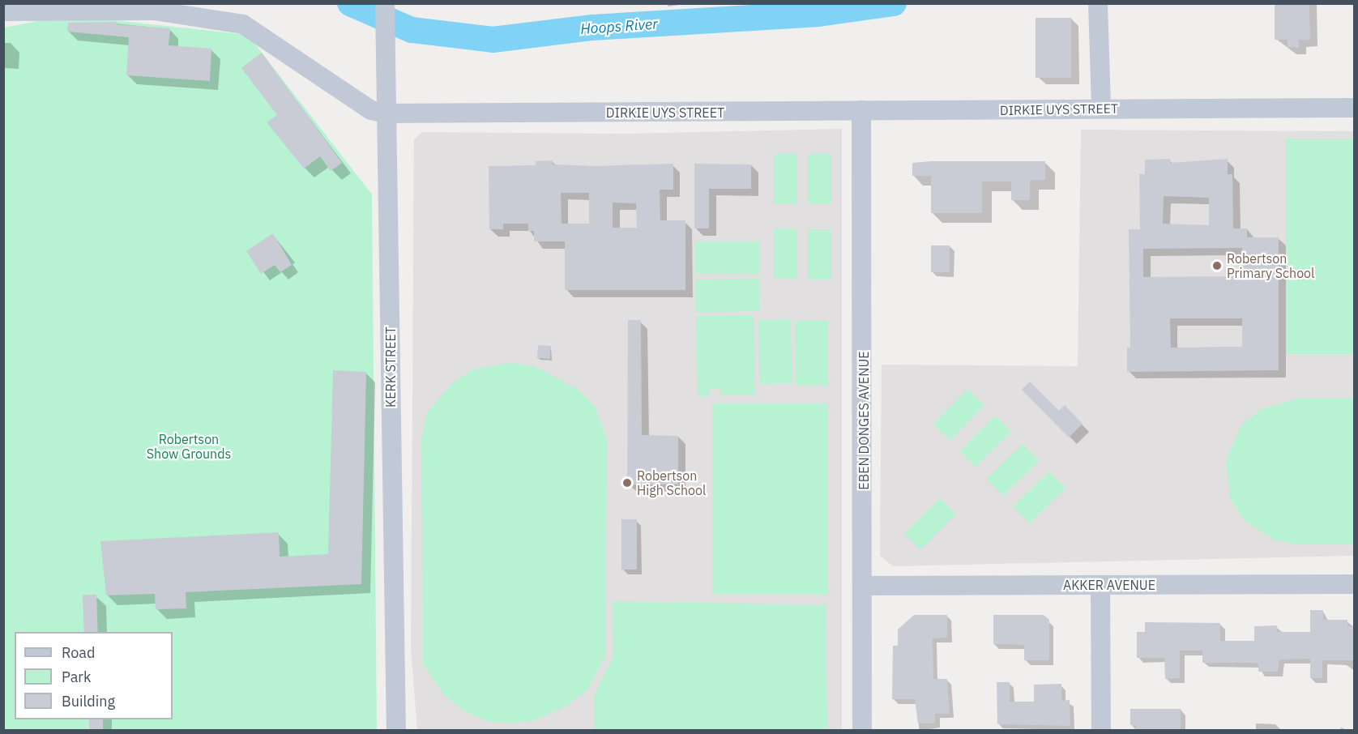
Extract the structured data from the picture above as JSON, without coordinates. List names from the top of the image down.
{
  "streets": {
    "street": [
      "DIRKIE UYS STREET",
      "KERK STREET",
      "EBEN DONGES AVENUE",
      "AKKER AVENUE"
    ]
  },
  "crossings": [
    ["DIRKIE UYS STREET", "KERK STREET"],
    ["DIRKIE UYS STREET", "EBEN DONGES AVENUE"],
    ["EBEN DONGES AVENUE", "AKKER AVENUE"]
  ],
  "water": ["Hoops River"],
  "parks": ["Robertson Show Grounds"],
  "places": ["Robertson Primary School", "Robertson High School"],
  "legend": ["Road", "Park", "Building"]
}
